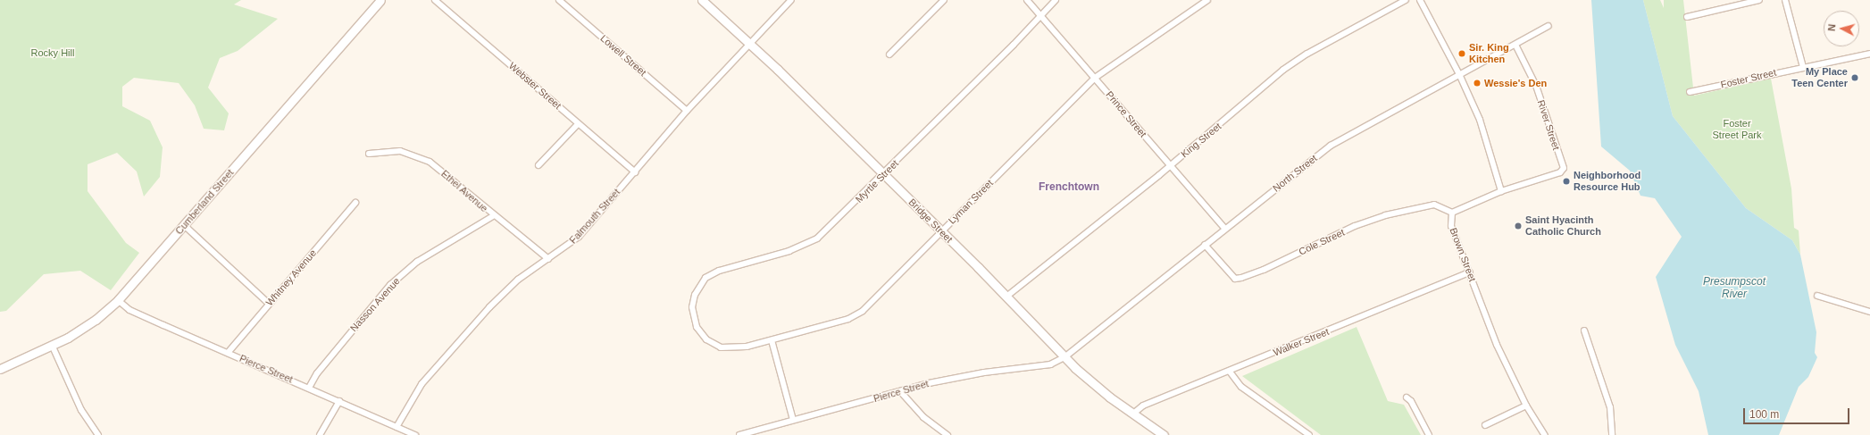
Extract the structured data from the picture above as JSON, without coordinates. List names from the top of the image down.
{
  "streets": {
    "street": [
      "Lowell Street",
      "Foster Street",
      "Webster Street",
      "Prince Street",
      "River Street",
      "King Street",
      "North Street",
      "Myrtle Street",
      "Ethel Avenue",
      "Cumberland Street",
      "Lyman Street",
      "Falmouth Street",
      "Bridge Street",
      "Cole Street",
      "Brown Street",
      "Whitney Avenue",
      "Nasson Avenue",
      "Walker Street",
      "Pierce Street"
    ]
  },
  "crossings": [
    ["Lowell Street", "Falmouth Street"],
    ["Webster Street", "Falmouth Street"],
    ["Prince Street", "King Street"],
    ["Prince Street", "North Street"],
    ["Prince Street", "Myrtle Street"],
    ["Prince Street", "Lyman Street"],
    ["River Street", "North Street"],
    ["River Street", "Brown Street"],
    ["King Street", "Bridge Street"],
    ["North Street", "Bridge Street"],
    ["North Street", "Cole Street"],
    ["North Street", "Pierce Street"],
    ["Myrtle Street", "Lyman Street"],
    ["Myrtle Street", "Bridge Street"],
    ["Ethel Avenue", "Falmouth Street"],
    ["Ethel Avenue", "Nasson Avenue"],
    ["Cumberland Street", "Pierce Street"],
    ["Lyman Street", "Bridge Street"],
    ["Falmouth Street", "Bridge Street"],
    ["Falmouth Street", "Pierce Street"],
    ["Bridge Street", "Walker Street"],
    ["Bridge Street", "Pierce Street"],
    ["Cole Street", "Brown Street"],
    ["Brown Street", "Walker Street"],
    ["Whitney Avenue", "Pierce Street"],
    ["Nasson Avenue", "Pierce Street"]
  ],
  "districts": ["Frenchtown"],
  "water": ["Presumpscot River"],
  "parks": ["Rocky Hill", "Foster Street Park"],
  "places": [
    "Sir. King Kitchen",
    "My Place Teen Center",
    "Wessie's Den",
    "Neighborhood Resource Hub",
    "Saint Hyacinth Catholic Church"
  ],
  "scale_bar": "100 m",
  "north": "left"
}
